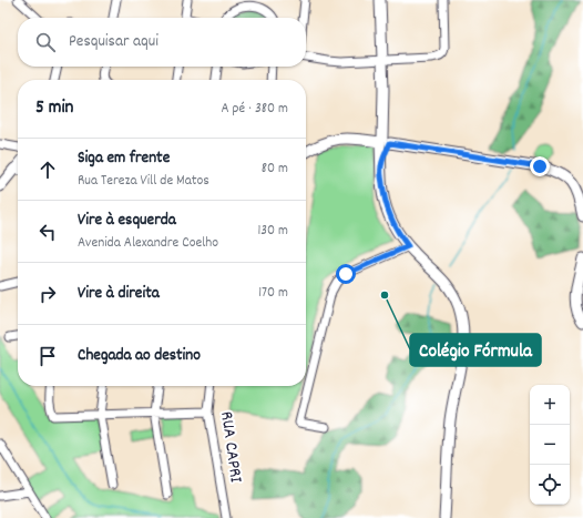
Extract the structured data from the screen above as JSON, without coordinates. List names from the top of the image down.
{
  "streets": {
    "street": ["RUA CAPRI"]
  },
  "places": ["Colégio Fórmula"],
  "page": {
    "search": "Pesquisar aqui",
    "heading": ["5 min", "A pé · 380 m"],
    "list": [
      ["Siga em frente", "Rua Tereza Vill de Matos", "80 m"],
      ["Vire à esquerda", "Avenida Alexandre Coelho", "130 m"],
      ["Vire à direita", "170 m"],
      "Chegada ao destino"
    ],
    "map_buttons": ["+", "−"]
  }
}
